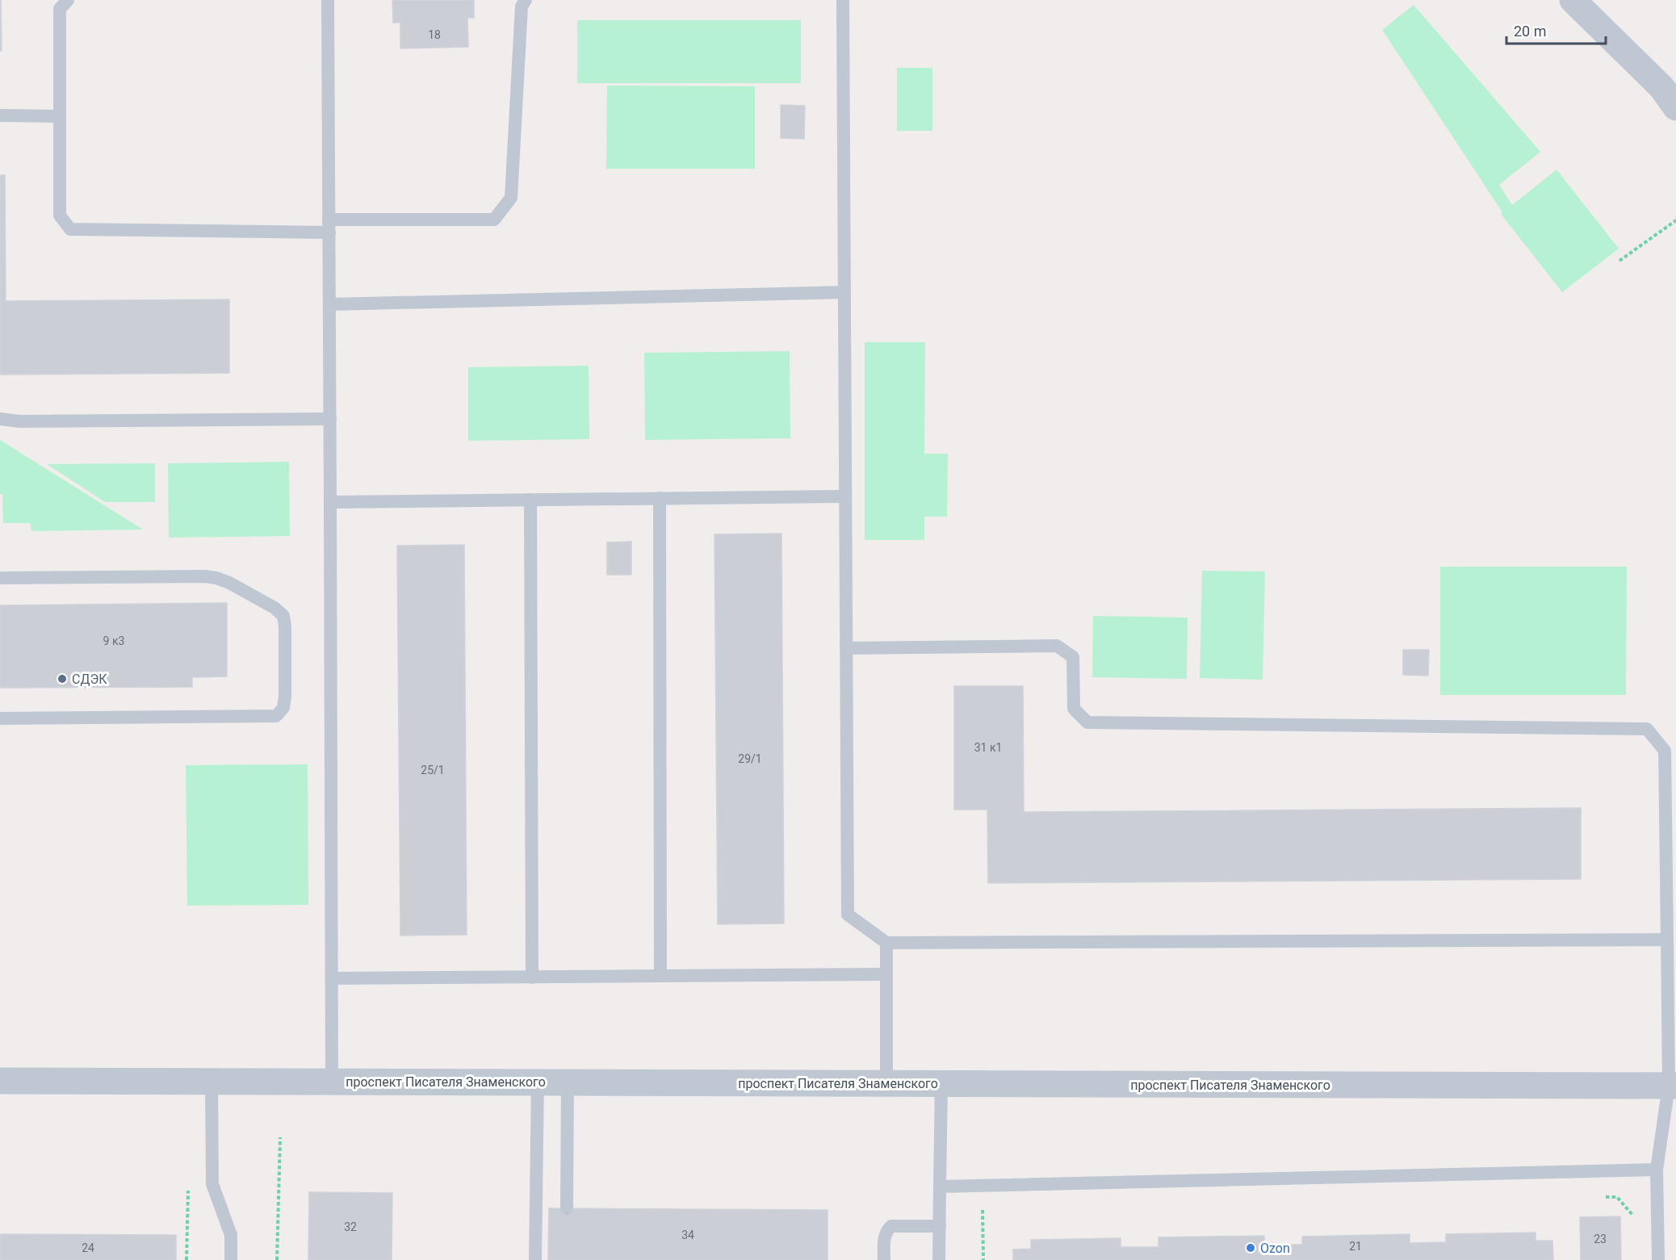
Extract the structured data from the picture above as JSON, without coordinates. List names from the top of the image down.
{
  "streets": {
    "street": ["проспект Писателя Знаменского"]
  },
  "places": ["СДЭК", "Ozon"],
  "house_numbers": [
    "18",
    "9 к3",
    "31 к1",
    "29/1",
    "25/1",
    "32",
    "34",
    "23",
    "21",
    "24"
  ],
  "scale_bar": "20 m"
}
